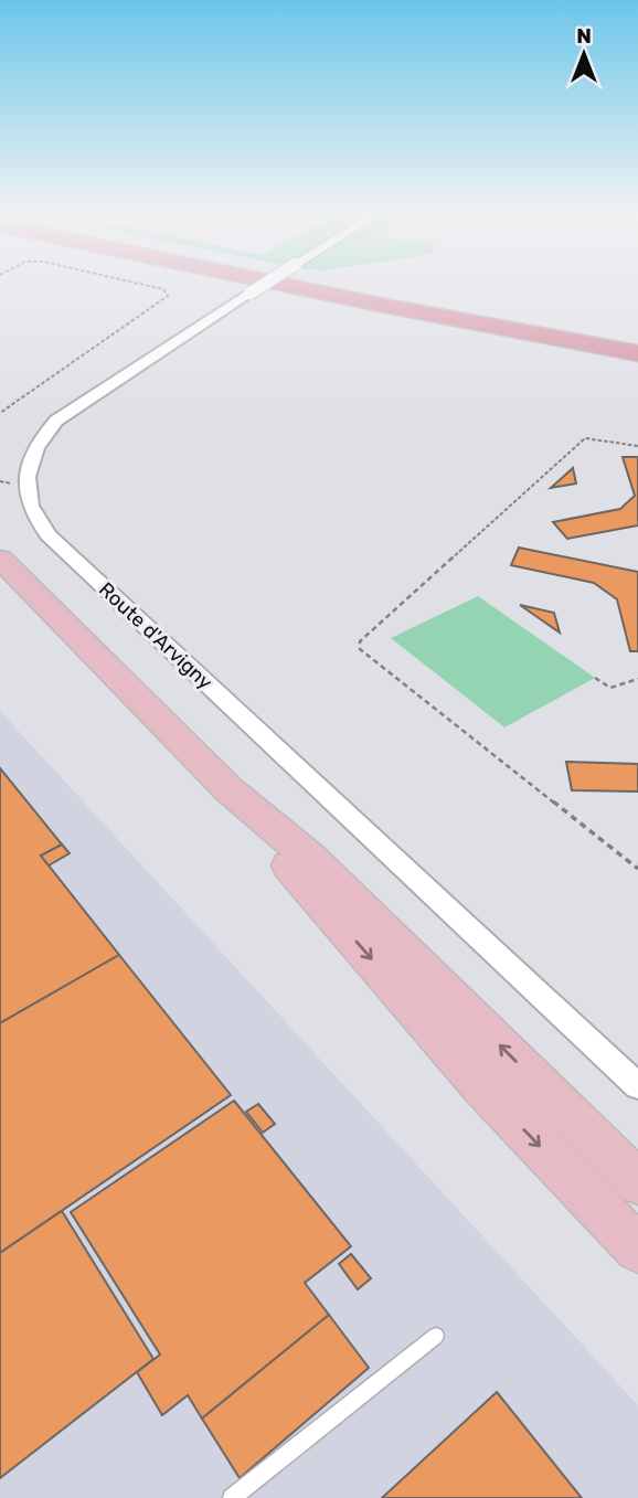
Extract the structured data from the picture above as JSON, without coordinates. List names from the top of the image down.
{
  "streets": {
    "street": ["Route d'Arvigny"]
  },
  "north": "top"
}
